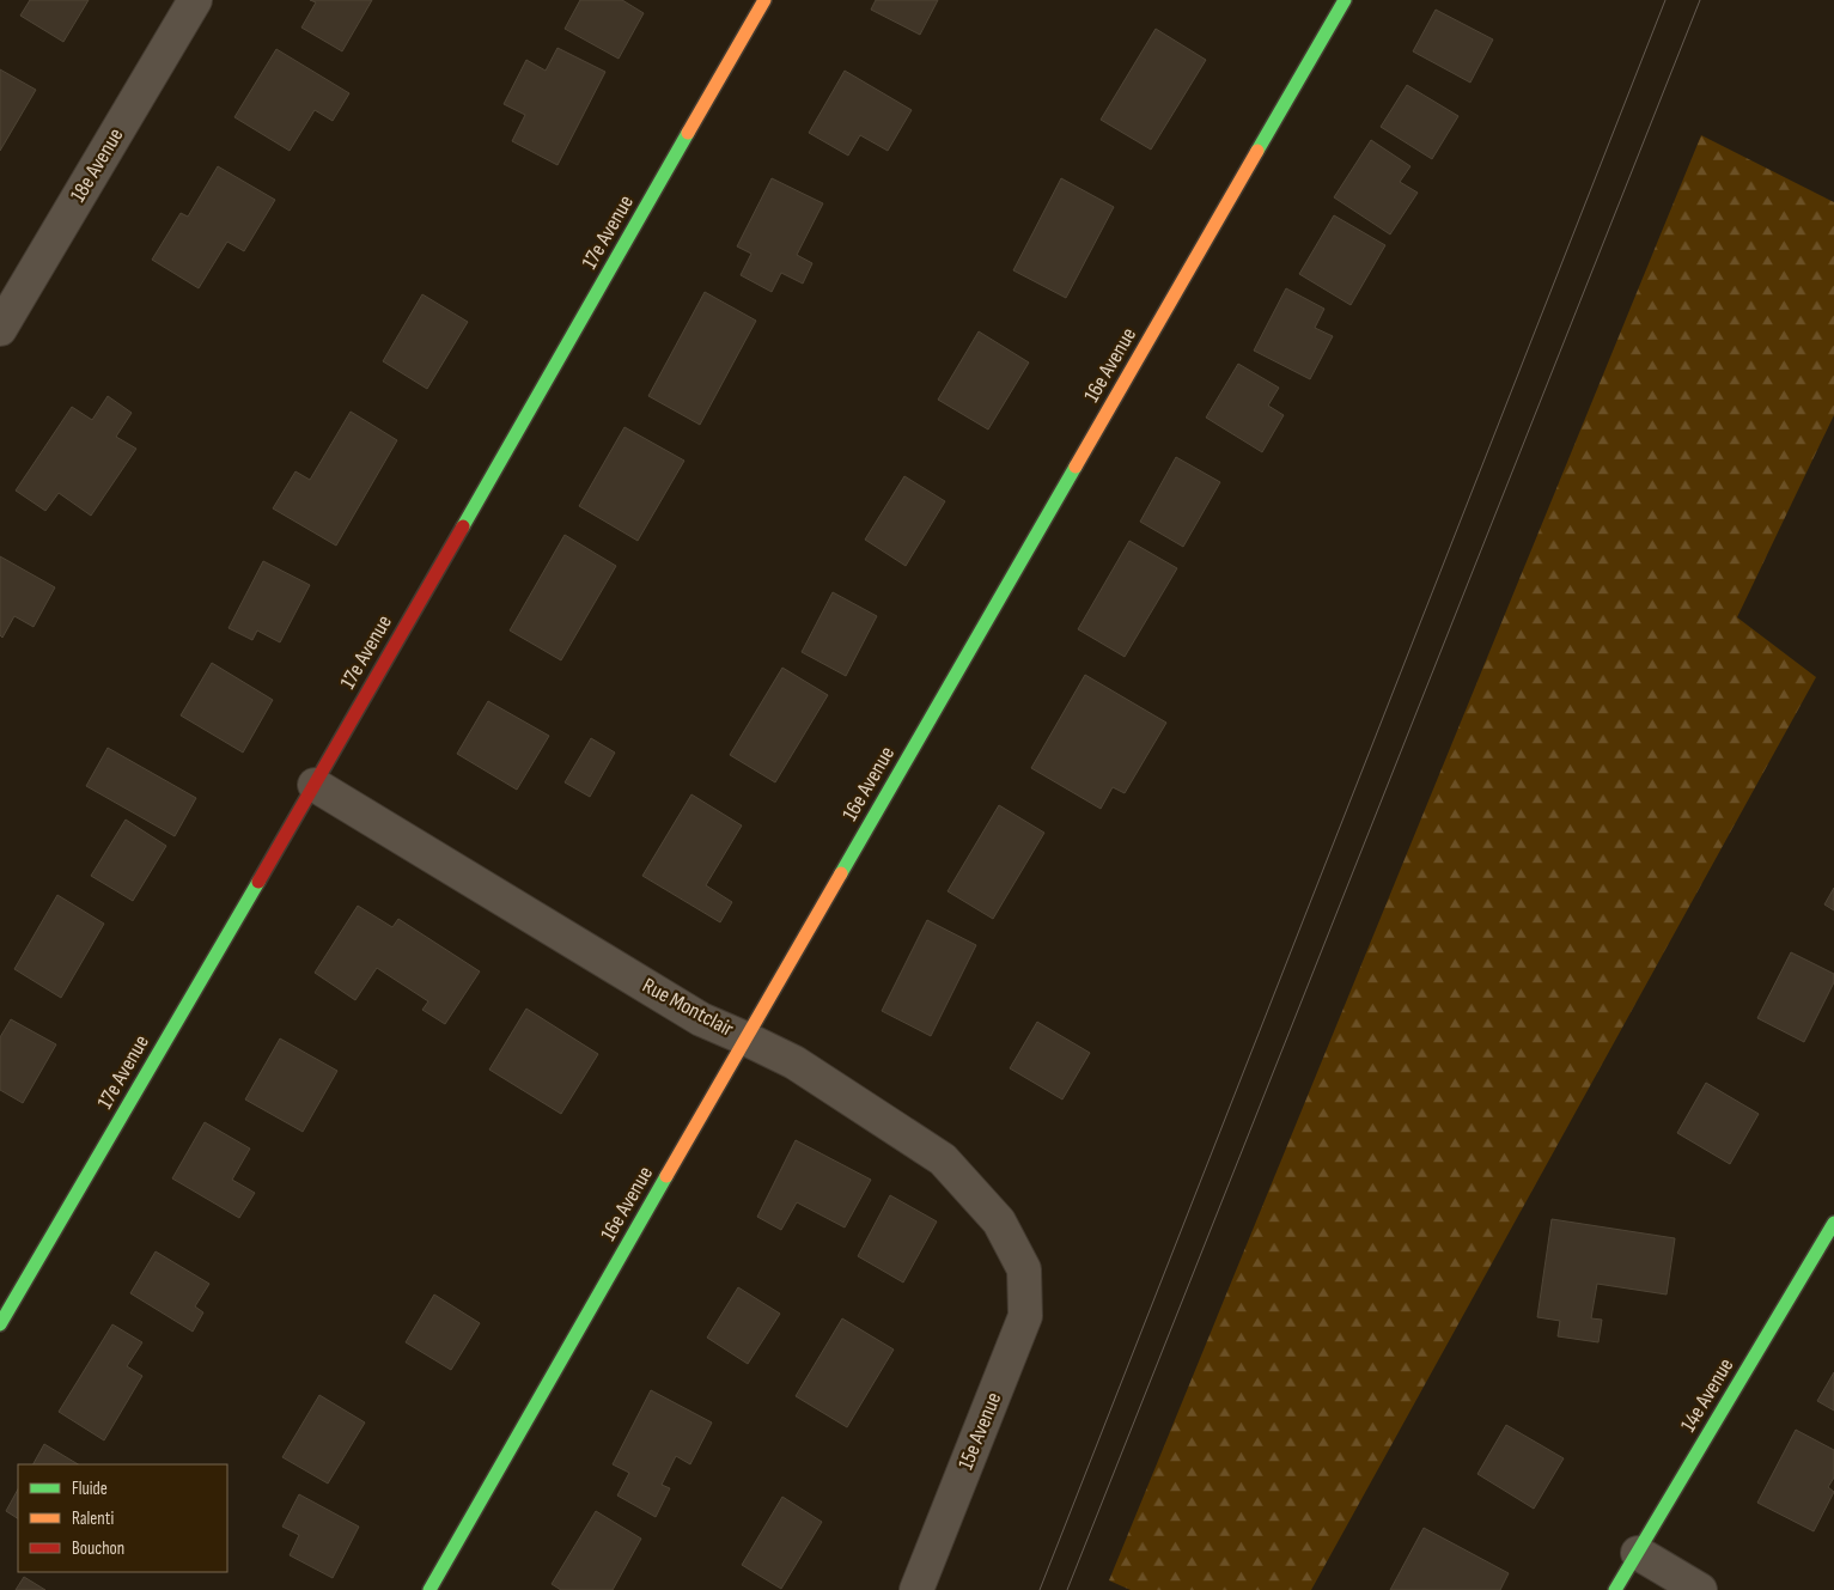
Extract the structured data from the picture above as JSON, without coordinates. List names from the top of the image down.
{
  "streets": {
    "street": [
      "18e Avenue",
      "17e Avenue",
      "16e Avenue",
      "Rue Montclair",
      "14e Avenue",
      "15e Avenue"
    ]
  },
  "crossings": [
    ["17e Avenue", "Rue Montclair"],
    ["16e Avenue", "Rue Montclair"],
    ["Rue Montclair", "15e Avenue"]
  ],
  "legend": ["Fluide", "Ralenti", "Bouchon"]
}
